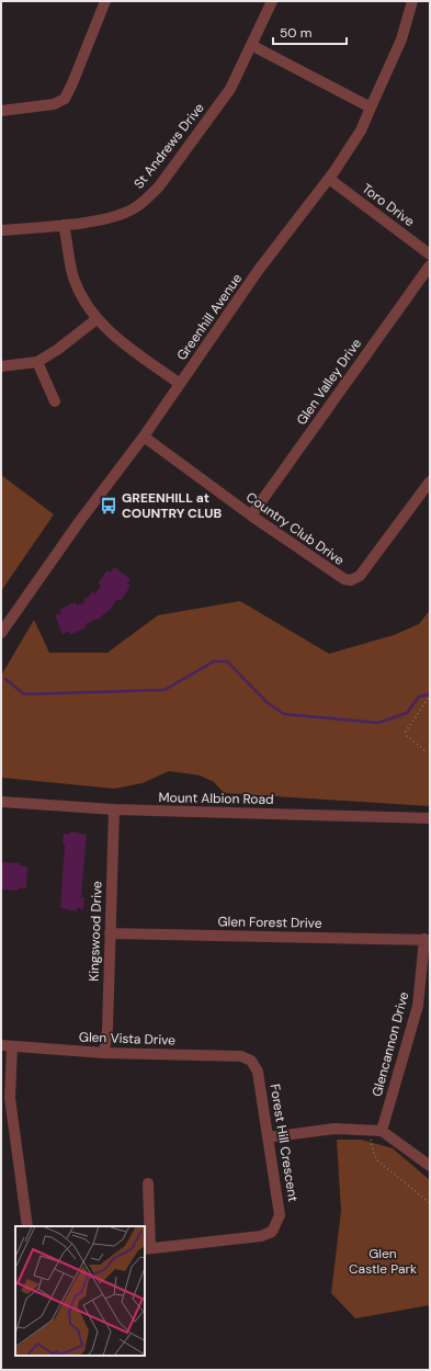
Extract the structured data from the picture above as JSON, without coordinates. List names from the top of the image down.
{
  "streets": {
    "street": [
      "St Andrews Drive",
      "Toro Drive",
      "Greenhill Avenue",
      "Glen Valley Drive",
      "Country Club Drive",
      "Mount Albion Road",
      "Glen Forest Drive",
      "Kingswood Drive",
      "Glen Vista Drive",
      "Glencannon Drive",
      "Forest Hill Crescent"
    ]
  },
  "crossings": [
    ["Toro Drive", "Greenhill Avenue"],
    ["Greenhill Avenue", "Country Club Drive"],
    ["Glen Valley Drive", "Country Club Drive"],
    ["Mount Albion Road", "Kingswood Drive"],
    ["Glen Forest Drive", "Kingswood Drive"],
    ["Glen Forest Drive", "Glencannon Drive"],
    ["Kingswood Drive", "Glen Vista Drive"],
    ["Glen Vista Drive", "Forest Hill Crescent"]
  ],
  "parks": ["Glen Castle Park"],
  "places": {
    "bus stop": ["GREENHILL at COUNTRY CLUB"]
  },
  "scale_bar": "50 m"
}
